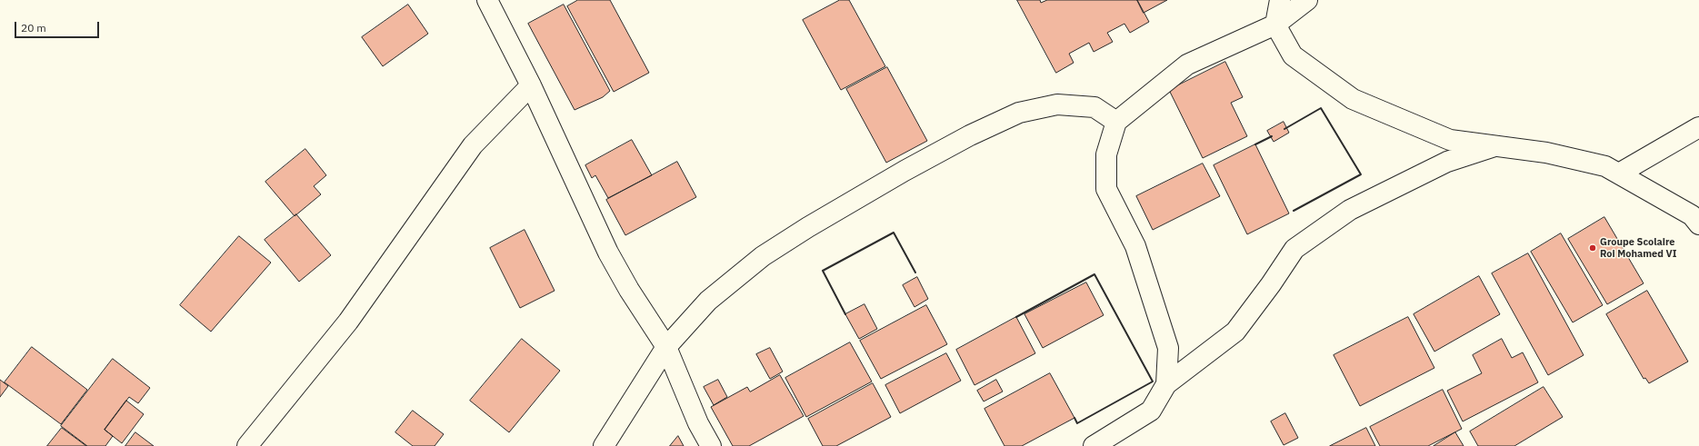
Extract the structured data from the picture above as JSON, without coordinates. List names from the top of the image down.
{
  "places": ["Groupe Scolaire Roi Mohamed VI"],
  "scale_bar": "20 m"
}
